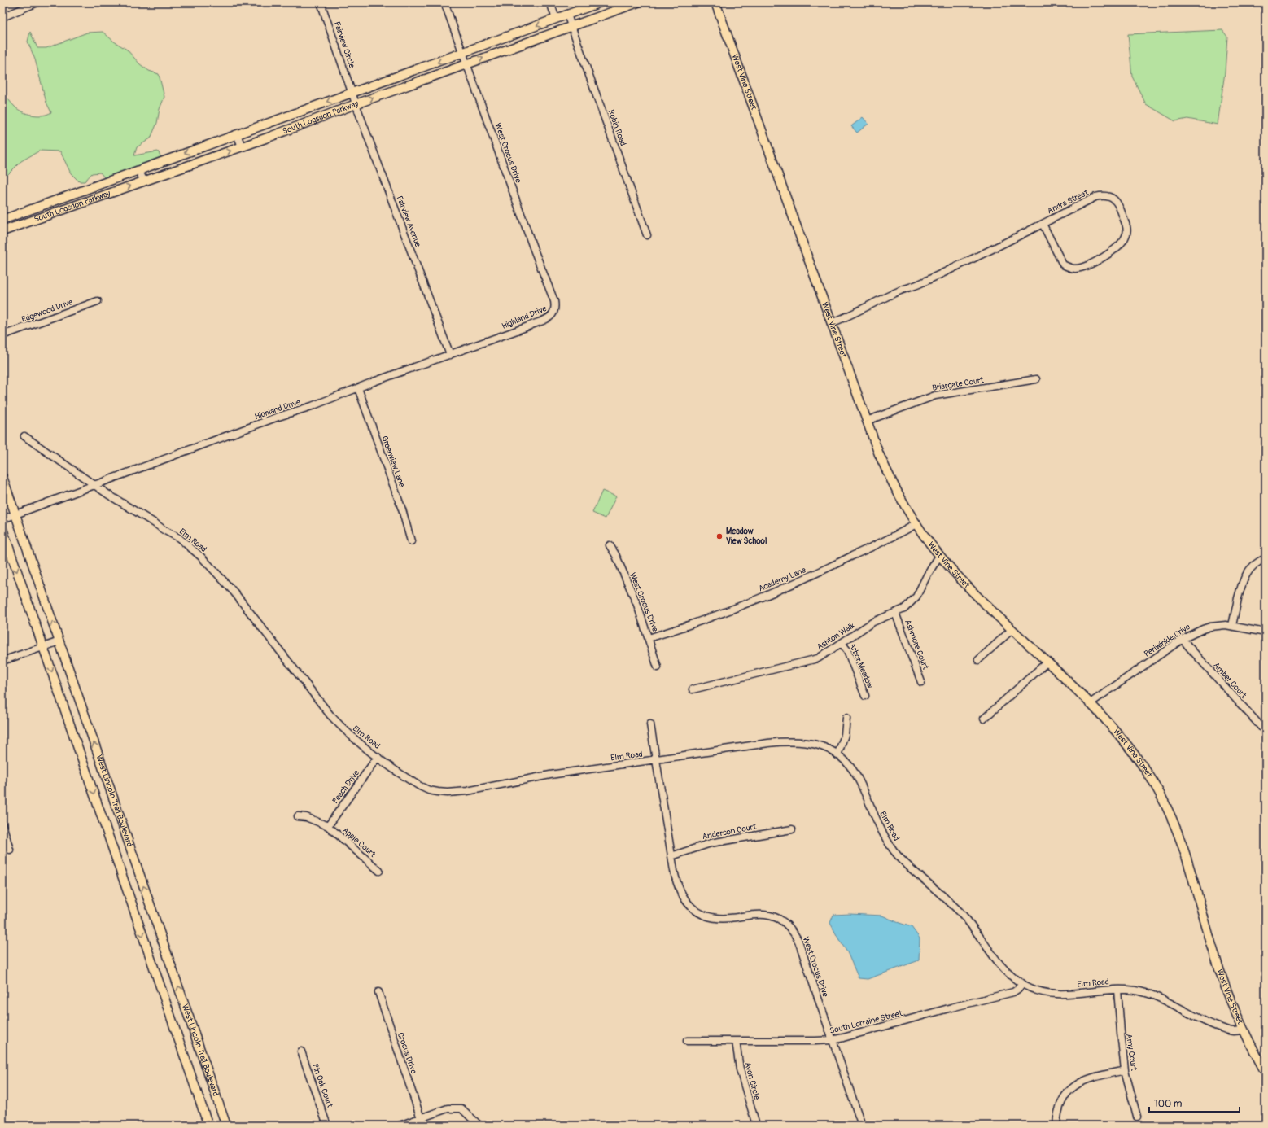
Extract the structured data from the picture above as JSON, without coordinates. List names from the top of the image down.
{
  "streets": {
    "main road": ["West Vine Street", "South Logsdon Parkway", "West Lincoln Trail Boulevard"],
    "street": [
      "Fairview Circle",
      "Robin Road",
      "West Crocus Drive",
      "Andra Street",
      "Fairview Avenue",
      "Edgewood Drive",
      "Highland Drive",
      "Briargate Court",
      "Greenview Lane",
      "Elm Road",
      "Academy Lane",
      "Ashton Walk",
      "Periwinkle Drive",
      "Ashmore Court",
      "Arbor Meadow",
      "Amber Court",
      "Peach Drive",
      "Anderson Court",
      "Apple Court",
      "South Lorraine Street",
      "Amy Court",
      "Crocus Drive",
      "Avon Circle",
      "Pin Oak Court"
    ]
  },
  "crossings": [
    ["Fairview Circle", "South Logsdon Parkway"],
    ["Fairview Circle", "Fairview Avenue"],
    ["West Vine Street", "Andra Street"],
    ["West Vine Street", "Briargate Court"],
    ["West Vine Street", "Elm Road"],
    ["West Vine Street", "Academy Lane"],
    ["West Vine Street", "Ashton Walk"],
    ["West Vine Street", "Periwinkle Drive"],
    ["South Logsdon Parkway", "Robin Road"],
    ["South Logsdon Parkway", "West Crocus Drive"],
    ["South Logsdon Parkway", "Fairview Avenue"],
    ["West Crocus Drive", "Highland Drive"],
    ["West Crocus Drive", "Elm Road"],
    ["West Crocus Drive", "Academy Lane"],
    ["West Crocus Drive", "Anderson Court"],
    ["West Crocus Drive", "South Lorraine Street"],
    ["Fairview Avenue", "Highland Drive"],
    ["Highland Drive", "Greenview Lane"],
    ["Highland Drive", "Elm Road"],
    ["Highland Drive", "West Lincoln Trail Boulevard"],
    ["Elm Road", "Peach Drive"],
    ["Elm Road", "South Lorraine Street"],
    ["Elm Road", "Amy Court"],
    ["Ashton Walk", "Ashmore Court"],
    ["Ashton Walk", "Arbor Meadow"],
    ["Periwinkle Drive", "Amber Court"],
    ["Peach Drive", "Apple Court"],
    ["South Lorraine Street", "Avon Circle"]
  ],
  "places": ["Meadow View School"],
  "scale_bar": "100 m"
}
